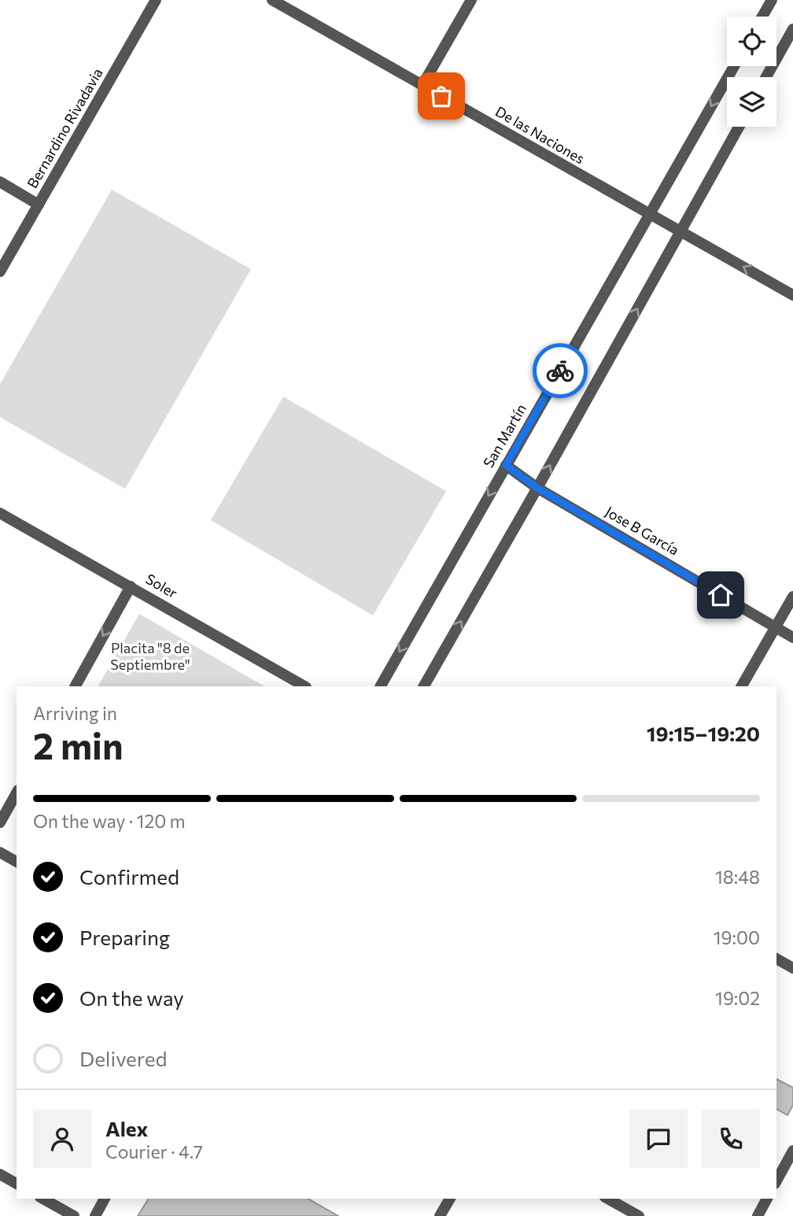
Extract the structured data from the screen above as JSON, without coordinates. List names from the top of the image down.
{
  "streets": {
    "street": [
      "Bernardino Rivadavia",
      "De las Naciones",
      "San Martín",
      "Jose B García",
      "Soler"
    ]
  },
  "crossings": [
    ["De las Naciones", "San Martín"],
    ["San Martín", "Jose B García"]
  ],
  "parks": ["Placita \"8 de Septiembre\""],
  "page": {
    "heading": ["2 min", "Arriving in", "19:15–19:20"],
    "panel": ["Alex", "Courier · 4.7"],
    "bar": "On the way · 120 m",
    "list": [
      ["Confirmed", "18:48"],
      ["Preparing", "19:00"],
      ["On the way", "19:02"],
      "Delivered"
    ]
  }
}
